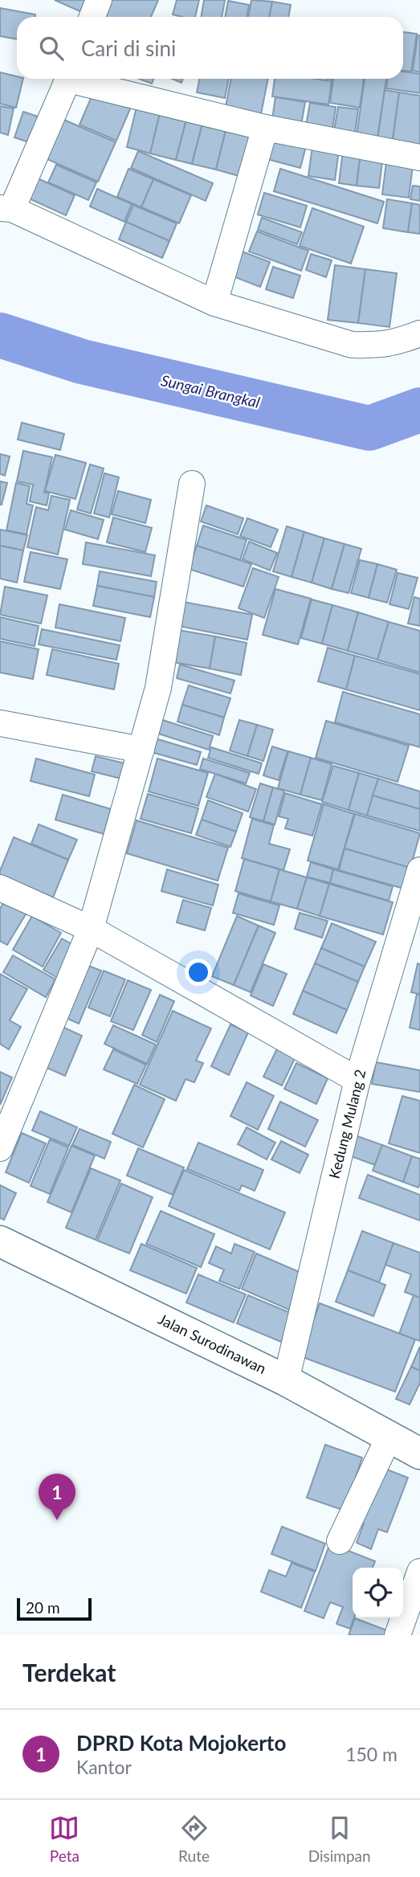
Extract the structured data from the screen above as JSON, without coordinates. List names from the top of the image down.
{
  "streets": {
    "main road": ["Jalan Surodinawan"],
    "street": ["Kedung Mulang 2"]
  },
  "crossings": [
    ["Kedung Mulang 2", "Jalan Surodinawan"]
  ],
  "water": ["Sungai Brangkal"],
  "scale_bar": "20 m",
  "page": {
    "search": "Cari di sini",
    "pins": "1",
    "scale": "20 m",
    "heading": "Terdekat",
    "list": [
      {
        "mark": "1",
        "name": "DPRD Kota Mojokerto",
        "note": "Kantor",
        "value": "150 m"
      }
    ],
    "nav": ["Peta", "Rute", "Disimpan"]
  }
}
